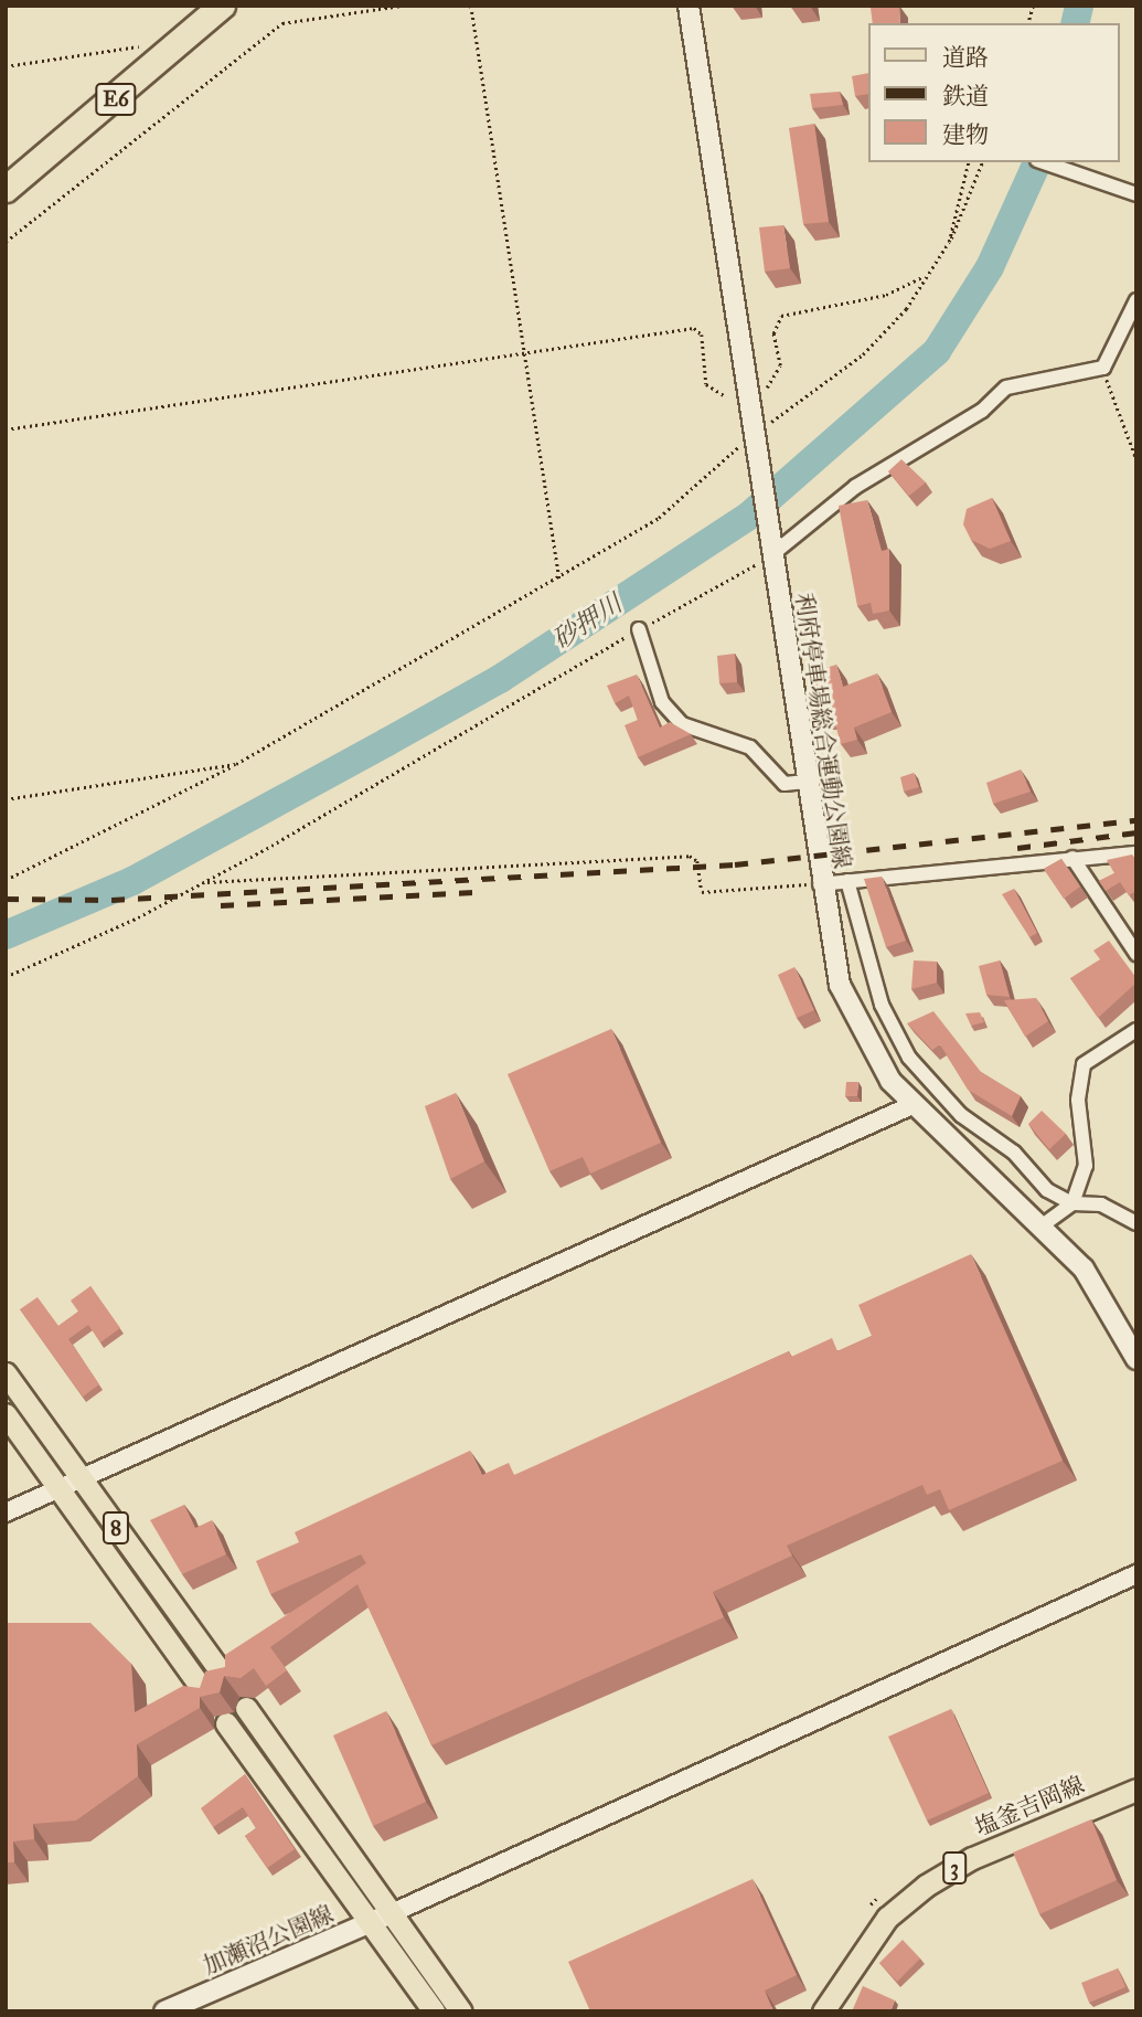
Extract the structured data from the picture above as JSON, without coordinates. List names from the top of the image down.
{
  "streets": {
    "highway": ["E6"],
    "main road": [
      "利府停車場総合運動公園線",
      "8",
      "塩釜吉岡線",
      "3",
      "加瀬沼公園線"
    ]
  },
  "water": ["砂押川"],
  "legend": ["道路", "鉄道", "建物"]
}
